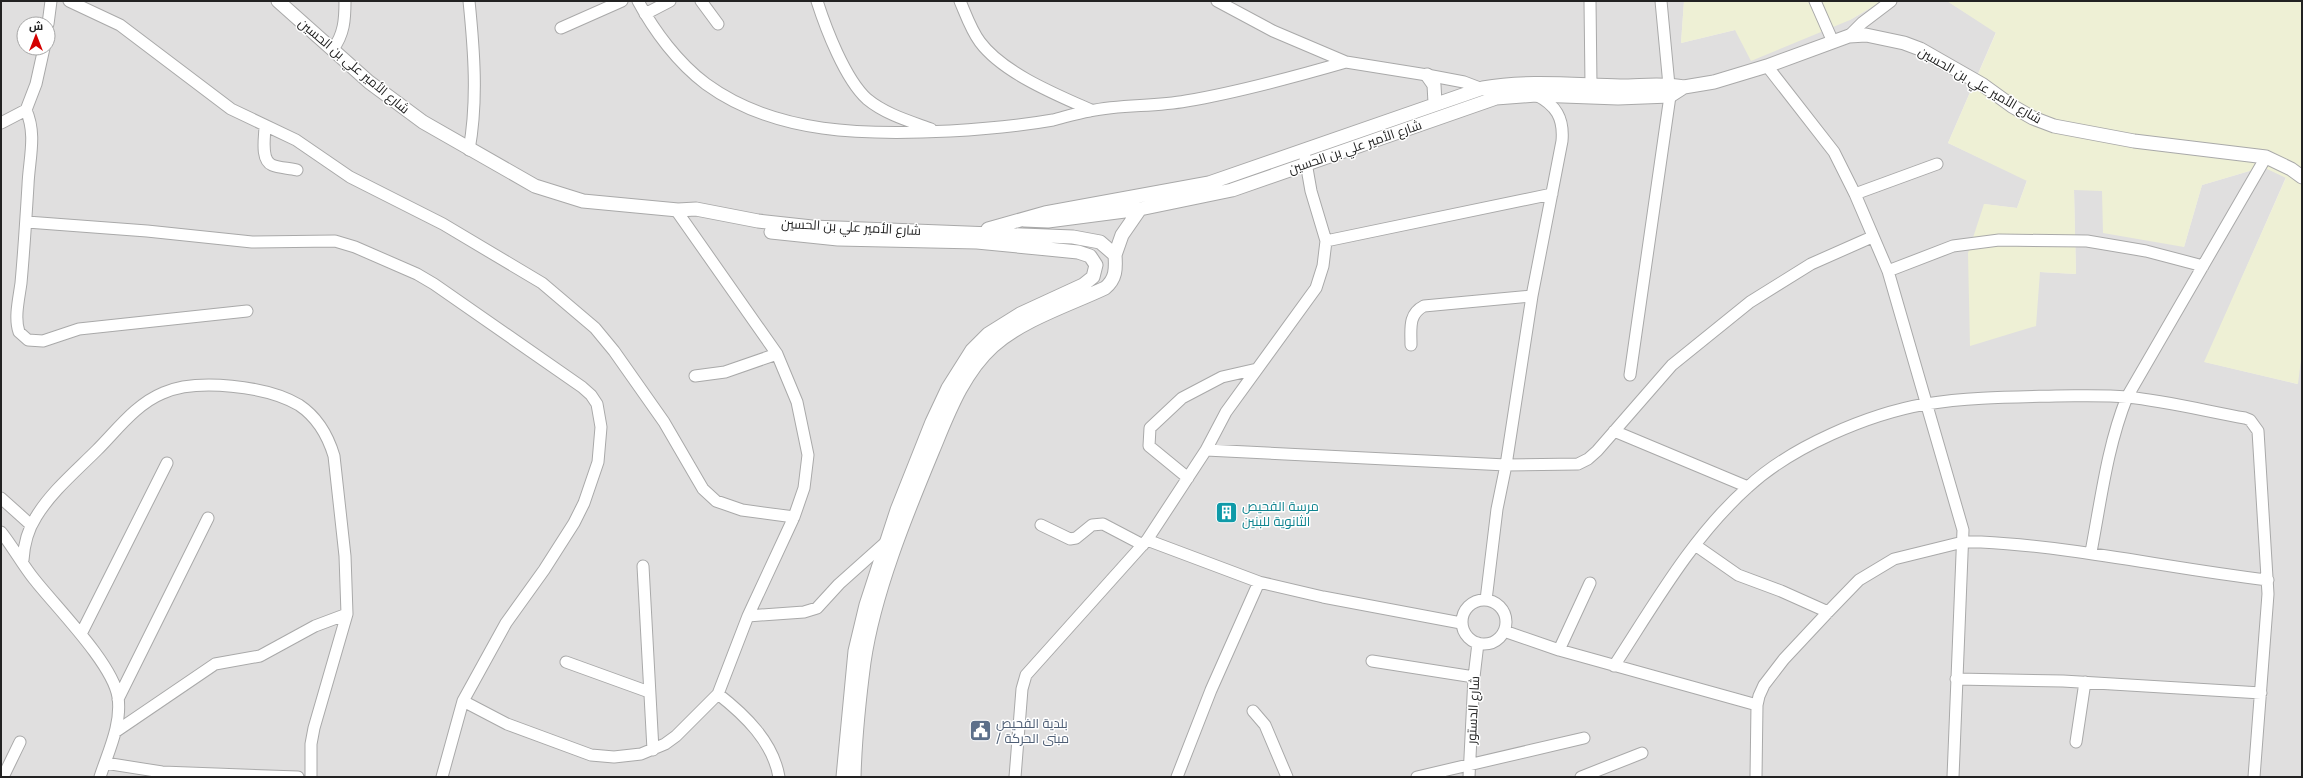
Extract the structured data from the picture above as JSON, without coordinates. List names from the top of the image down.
{
  "streets": {
    "street": ["شارع الأمير علي بن الحسين", "شارع الدستور"]
  },
  "places": {
    "building": ["مرسة الفحيص الثانوية للبنين"],
    "public building": ["بلدية الفحيص / مبنى الحركة"]
  },
  "north": "top"
}
